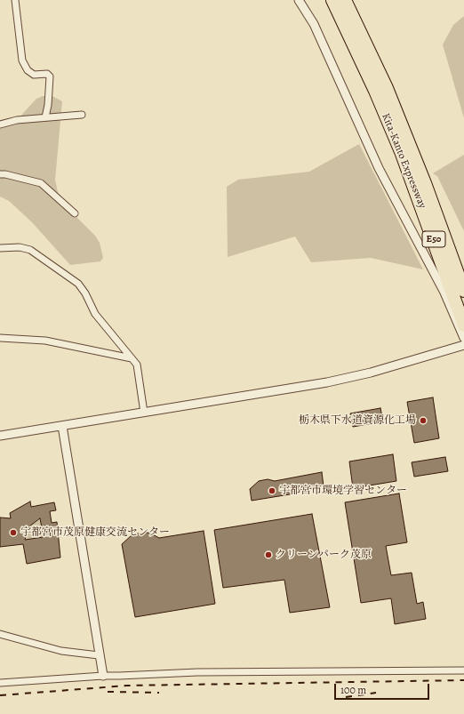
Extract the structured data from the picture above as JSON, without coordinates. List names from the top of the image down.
{
  "streets": {
    "highway": ["Kita-Kanto Expressway", "E50"]
  },
  "places": [
    "栃木県下水道資源化工場",
    "宇都宮市環境学習センター",
    "宇都宮市茂原健康交流センター",
    "クリーンパーク茂原"
  ],
  "scale_bar": "100 m"
}
